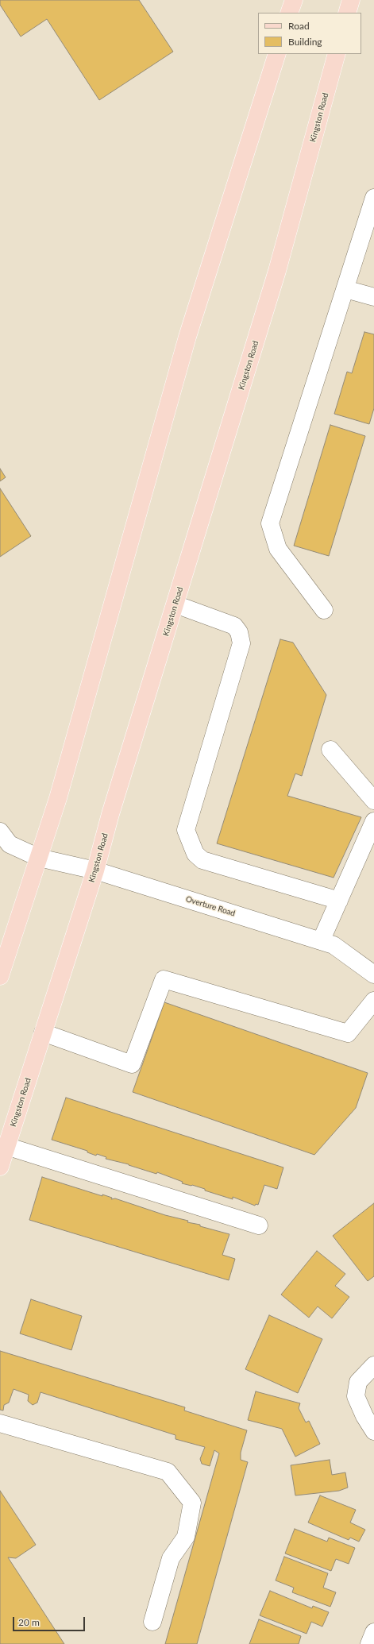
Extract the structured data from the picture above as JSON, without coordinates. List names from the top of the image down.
{
  "streets": {
    "main road": ["Kingston Road"],
    "street": ["Overture Road"]
  },
  "crossings": [
    ["Kingston Road", "Overture Road"]
  ],
  "legend": ["Road", "Building"],
  "scale_bar": "20 m"
}
